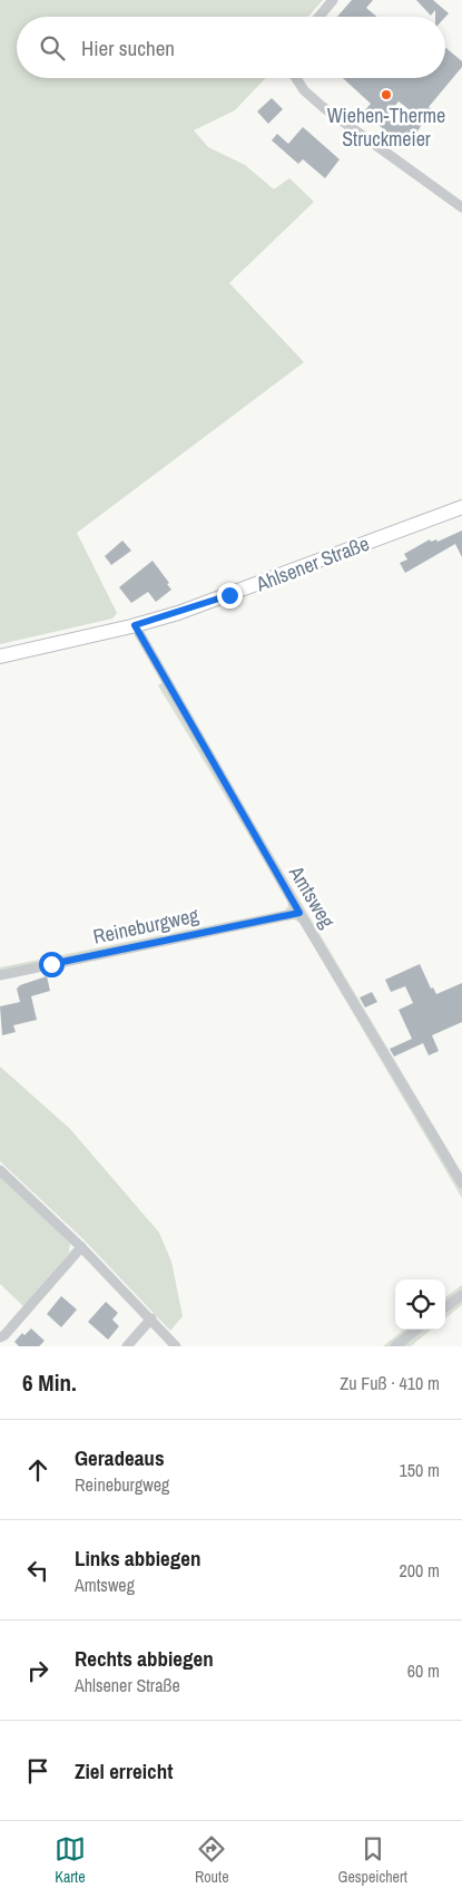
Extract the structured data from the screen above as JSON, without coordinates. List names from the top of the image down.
{
  "streets": {
    "main road": ["Ahlsener Straße"],
    "street": ["Amtsweg", "Reineburgweg"]
  },
  "crossings": [
    ["Ahlsener Straße", "Amtsweg"],
    ["Amtsweg", "Reineburgweg"]
  ],
  "places": ["Wiehen-Therme Struckmeier"],
  "page": {
    "search": "Hier suchen",
    "heading": ["6 Min.", "Zu Fuß · 410 m"],
    "list": [
      ["Geradeaus", "Reineburgweg", "150 m"],
      ["Links abbiegen", "Amtsweg", "200 m"],
      ["Rechts abbiegen", "Ahlsener Straße", "60 m"],
      "Ziel erreicht"
    ],
    "nav": ["Karte", "Route", "Gespeichert"]
  }
}
